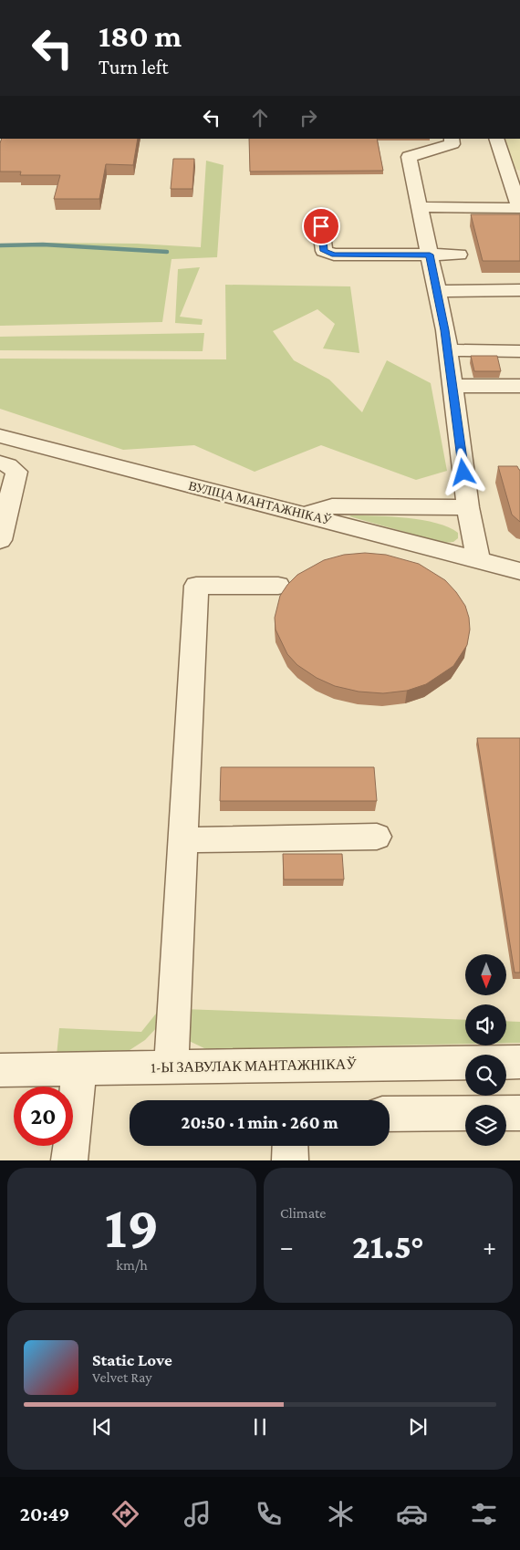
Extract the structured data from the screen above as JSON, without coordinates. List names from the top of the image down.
{
  "streets": {
    "street": ["ВУЛІЦА МАНТАЖНІКАЎ", "1-Ы ЗАВУЛАК МАНТАЖНІКАЎ"]
  },
  "north": "bottom",
  "page": {
    "turn": ["180 m", "Turn left"],
    "limit": "20",
    "trip": "20:50 · 1 min · 260 m",
    "tile": [
      ["19", "km/h"],
      "Climate"
    ],
    "heat": ["−", "21.5°", "+"],
    "song": ["Static Love", "Velvet Ray"],
    "tabs": "20:49"
  }
}
